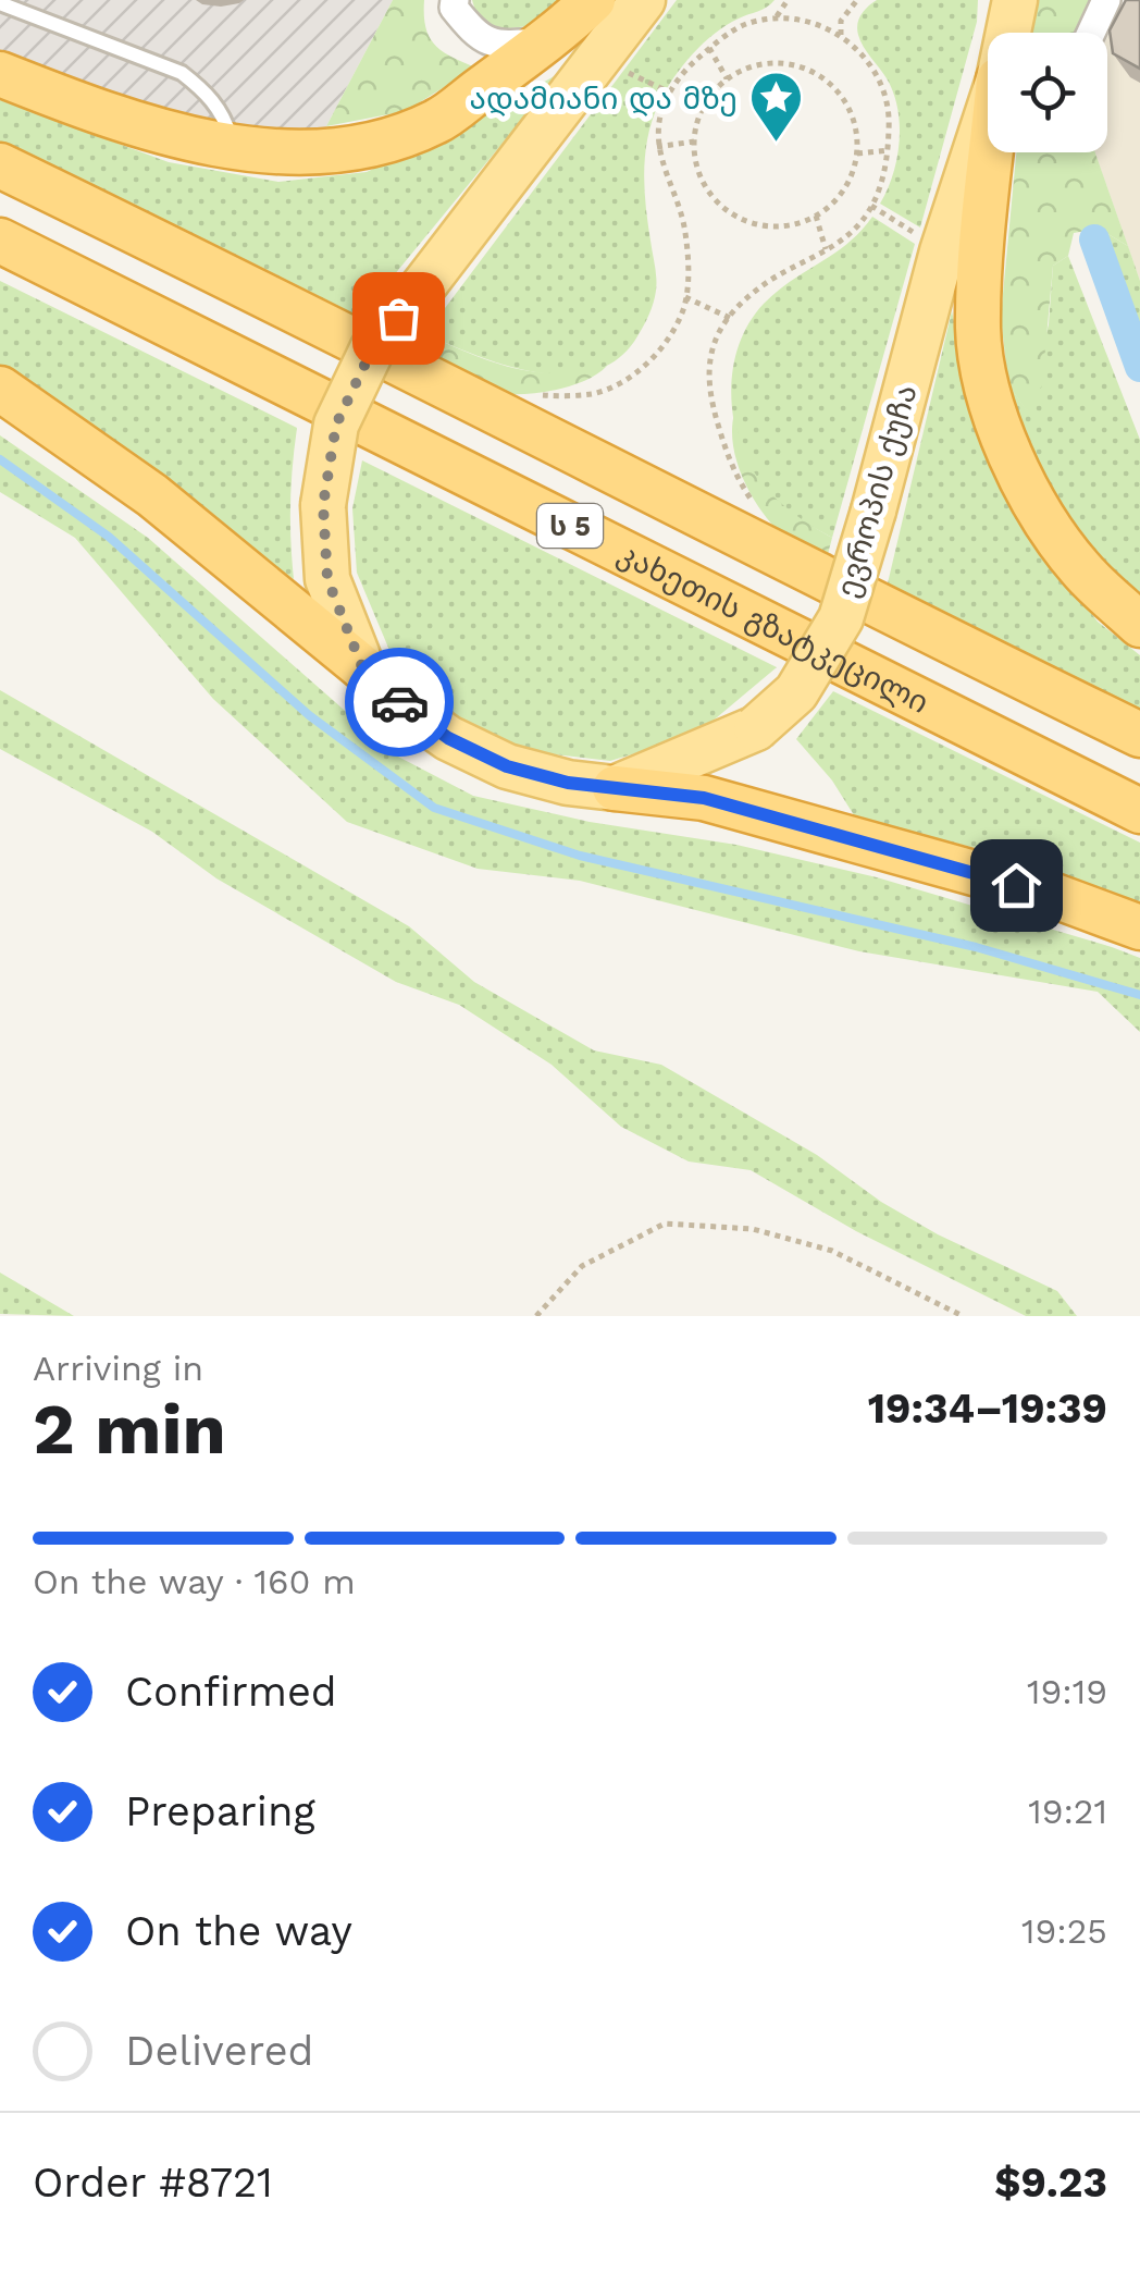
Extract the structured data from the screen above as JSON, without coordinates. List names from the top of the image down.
{
  "streets": {
    "highway": ["ს 5", "კახეთის გზატკეცილი"],
    "main road": ["ევროპის ქუჩა"]
  },
  "places": {
    "place": ["ადამიანი და მზე"]
  },
  "page": {
    "heading": ["2 min", "Arriving in", "19:34–19:39"],
    "panel": ["Order #8721", "$9.23"],
    "bar": "On the way · 160 m",
    "list": [
      ["Confirmed", "19:19"],
      ["Preparing", "19:21"],
      ["On the way", "19:25"],
      "Delivered"
    ]
  }
}
